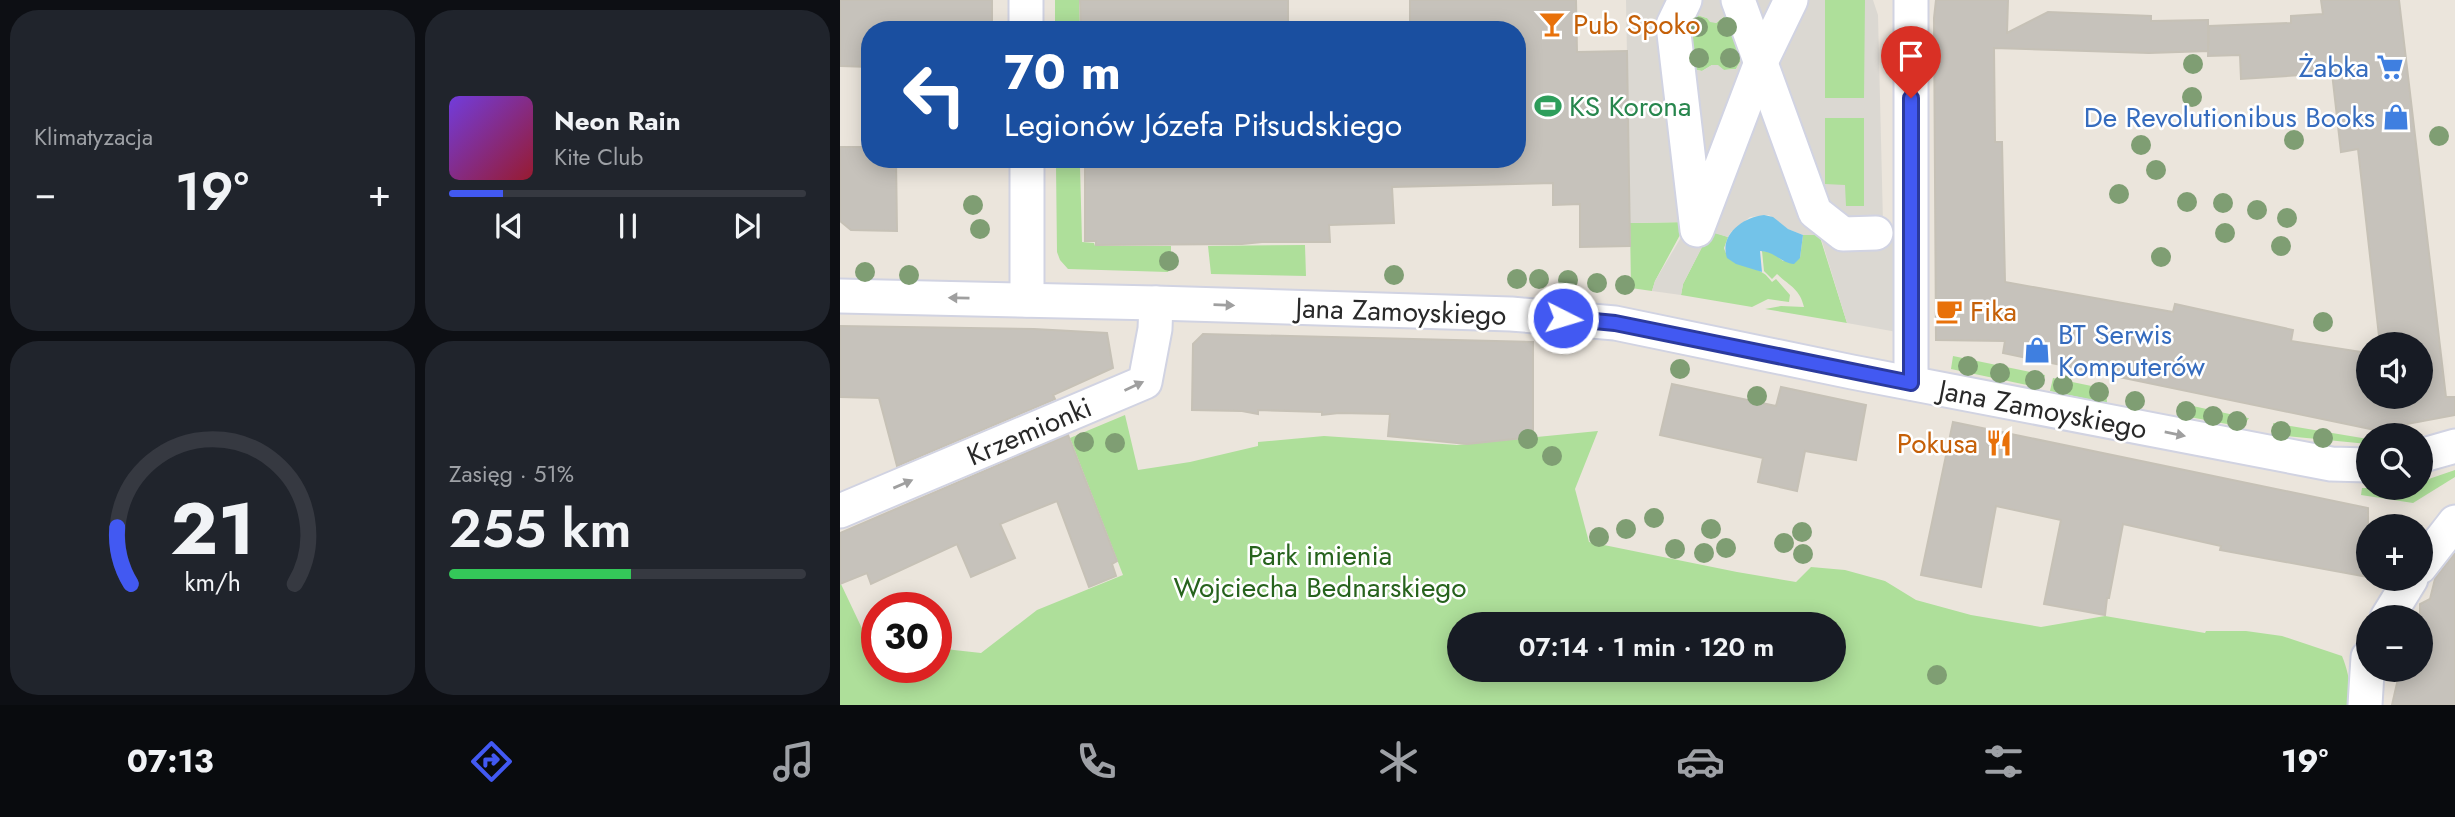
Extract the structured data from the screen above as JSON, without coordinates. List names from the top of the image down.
{
  "streets": {
    "street": ["Jana Zamoyskiego", "Krzemionki"]
  },
  "crossings": [
    ["Jana Zamoyskiego", "Krzemionki"]
  ],
  "one_way": ["Krzemionki"],
  "parks": ["Park imienia Wojciecha Bednarskiego"],
  "places": {
    "bar": ["Pub Spoko"],
    "supermarket": ["Żabka"],
    "sports": ["KS Korona"],
    "shop": ["De Revolutionibus Books", "BT Serwis Komputerów"],
    "cafe": ["Fika"],
    "restaurant": ["Pokusa"]
  },
  "page": {
    "tile": [
      "Klimatyzacja",
      ["Zasięg · 51%", "255 km"]
    ],
    "turn": ["70 m", "Legionów Józefa Piłsudskiego"],
    "song": ["Neon Rain", "Kite Club"],
    "heat": ["−", "19°", "+"],
    "map_buttons": ["+", "−"],
    "limit": "30",
    "trip": "07:14 · 1 min · 120 m",
    "tabs": ["07:13", "19°"],
    "gauge": ["21", "km/h"]
  }
}
